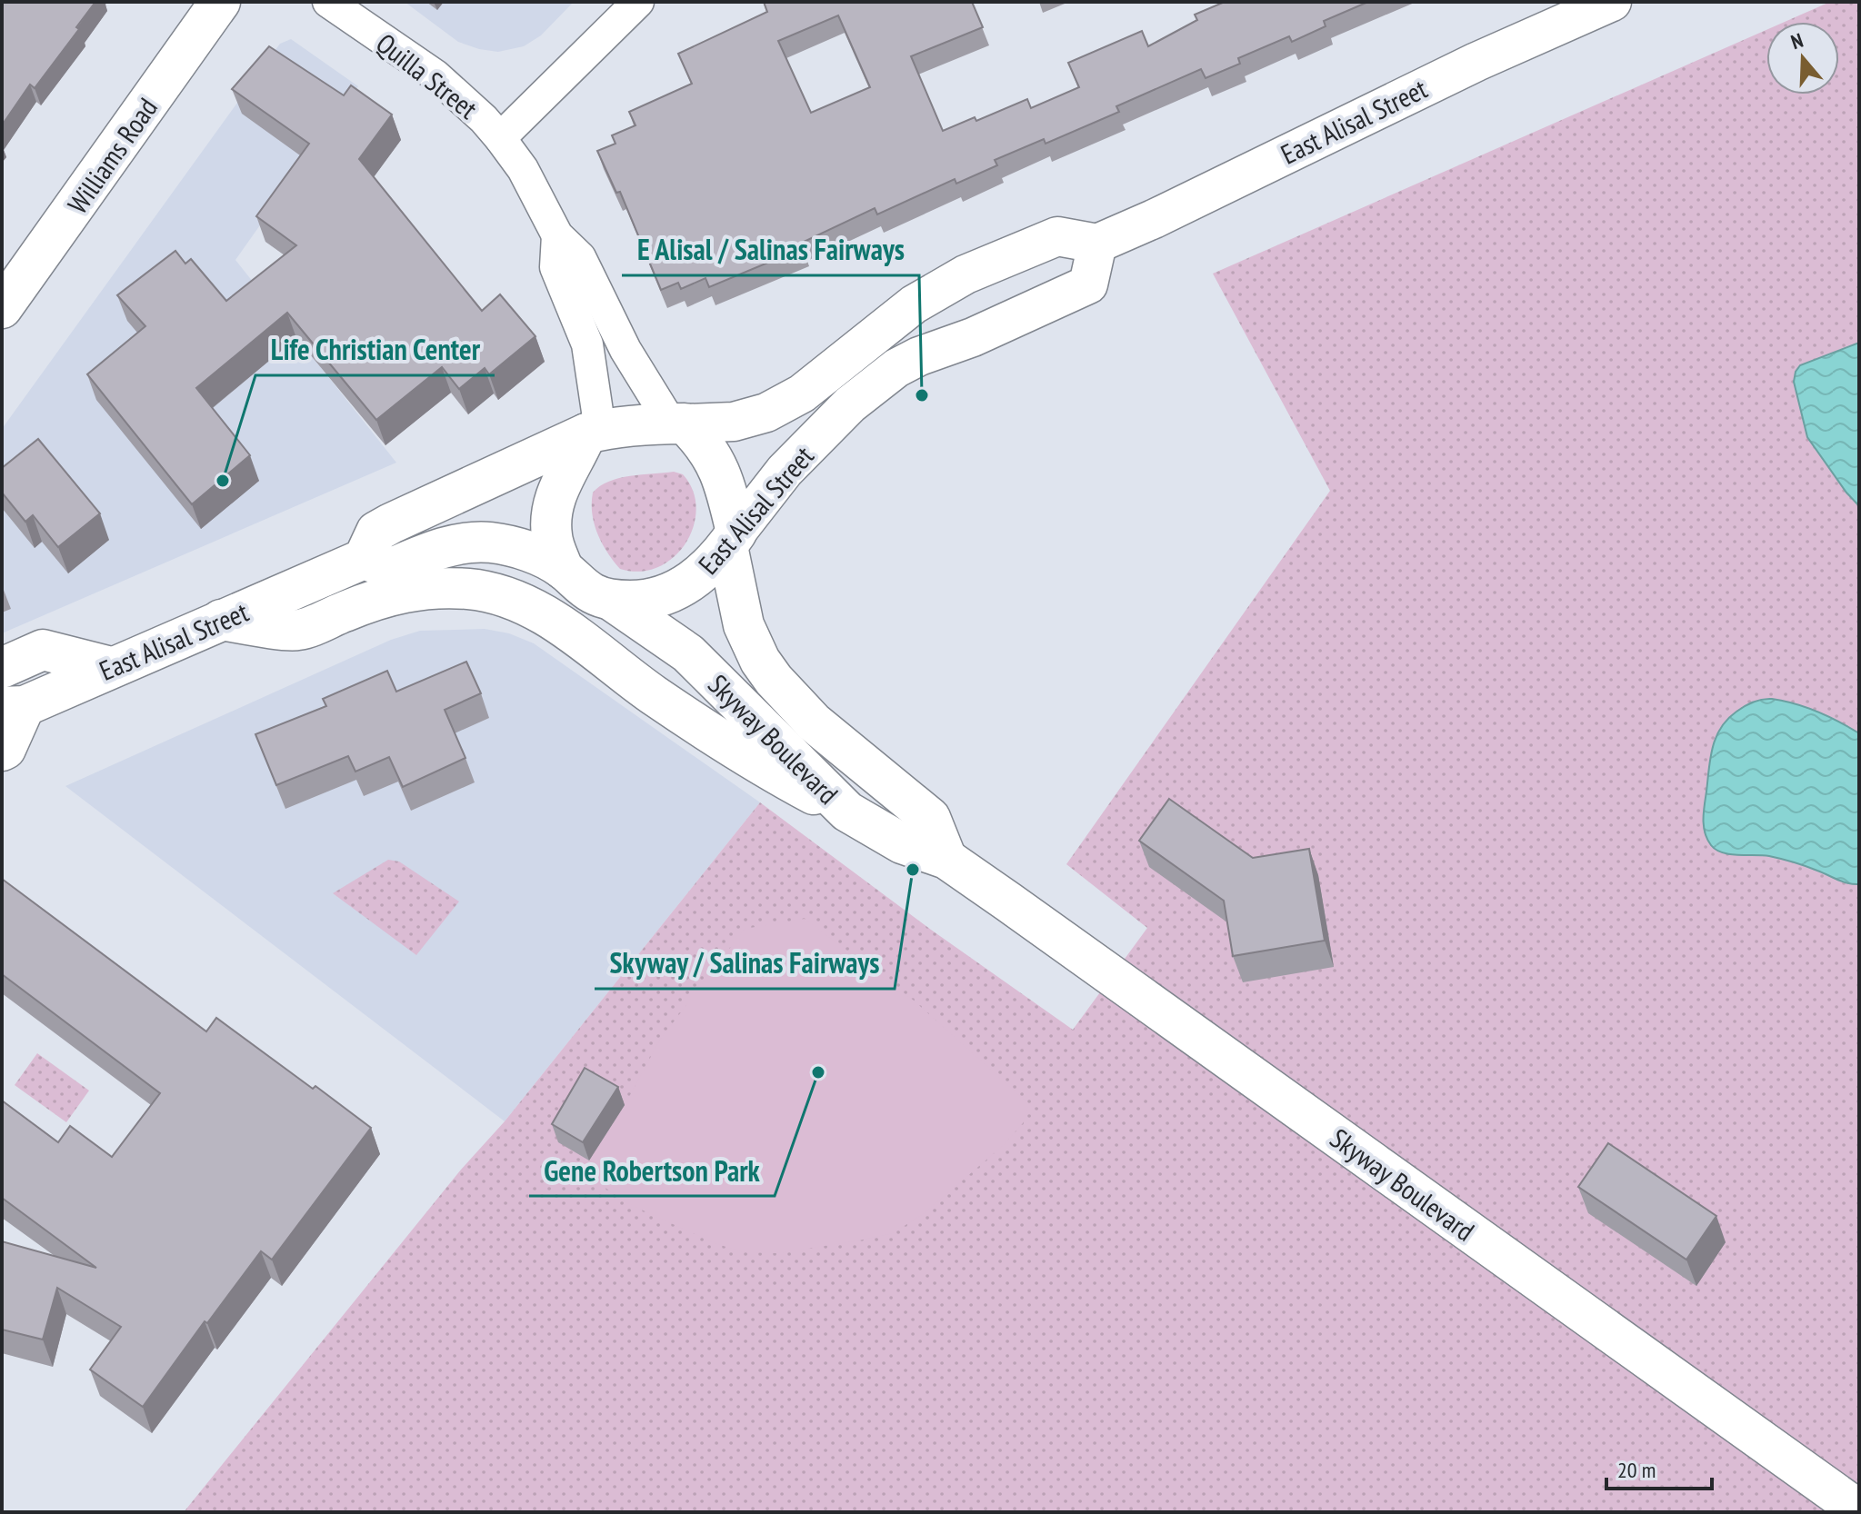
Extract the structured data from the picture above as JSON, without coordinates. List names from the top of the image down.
{
  "streets": {
    "main road": ["East Alisal Street", "Williams Road", "Skyway Boulevard"],
    "street": ["Quilla Street"]
  },
  "crossings": [
    ["Quilla Street", "East Alisal Street"],
    ["Quilla Street", "Skyway Boulevard"],
    ["East Alisal Street", "Skyway Boulevard"]
  ],
  "places": [
    "E Alisal / Salinas Fairways",
    "Life Christian Center",
    "Skyway / Salinas Fairways",
    "Gene Robertson Park"
  ],
  "scale_bar": "20 m",
  "north": "top"
}
